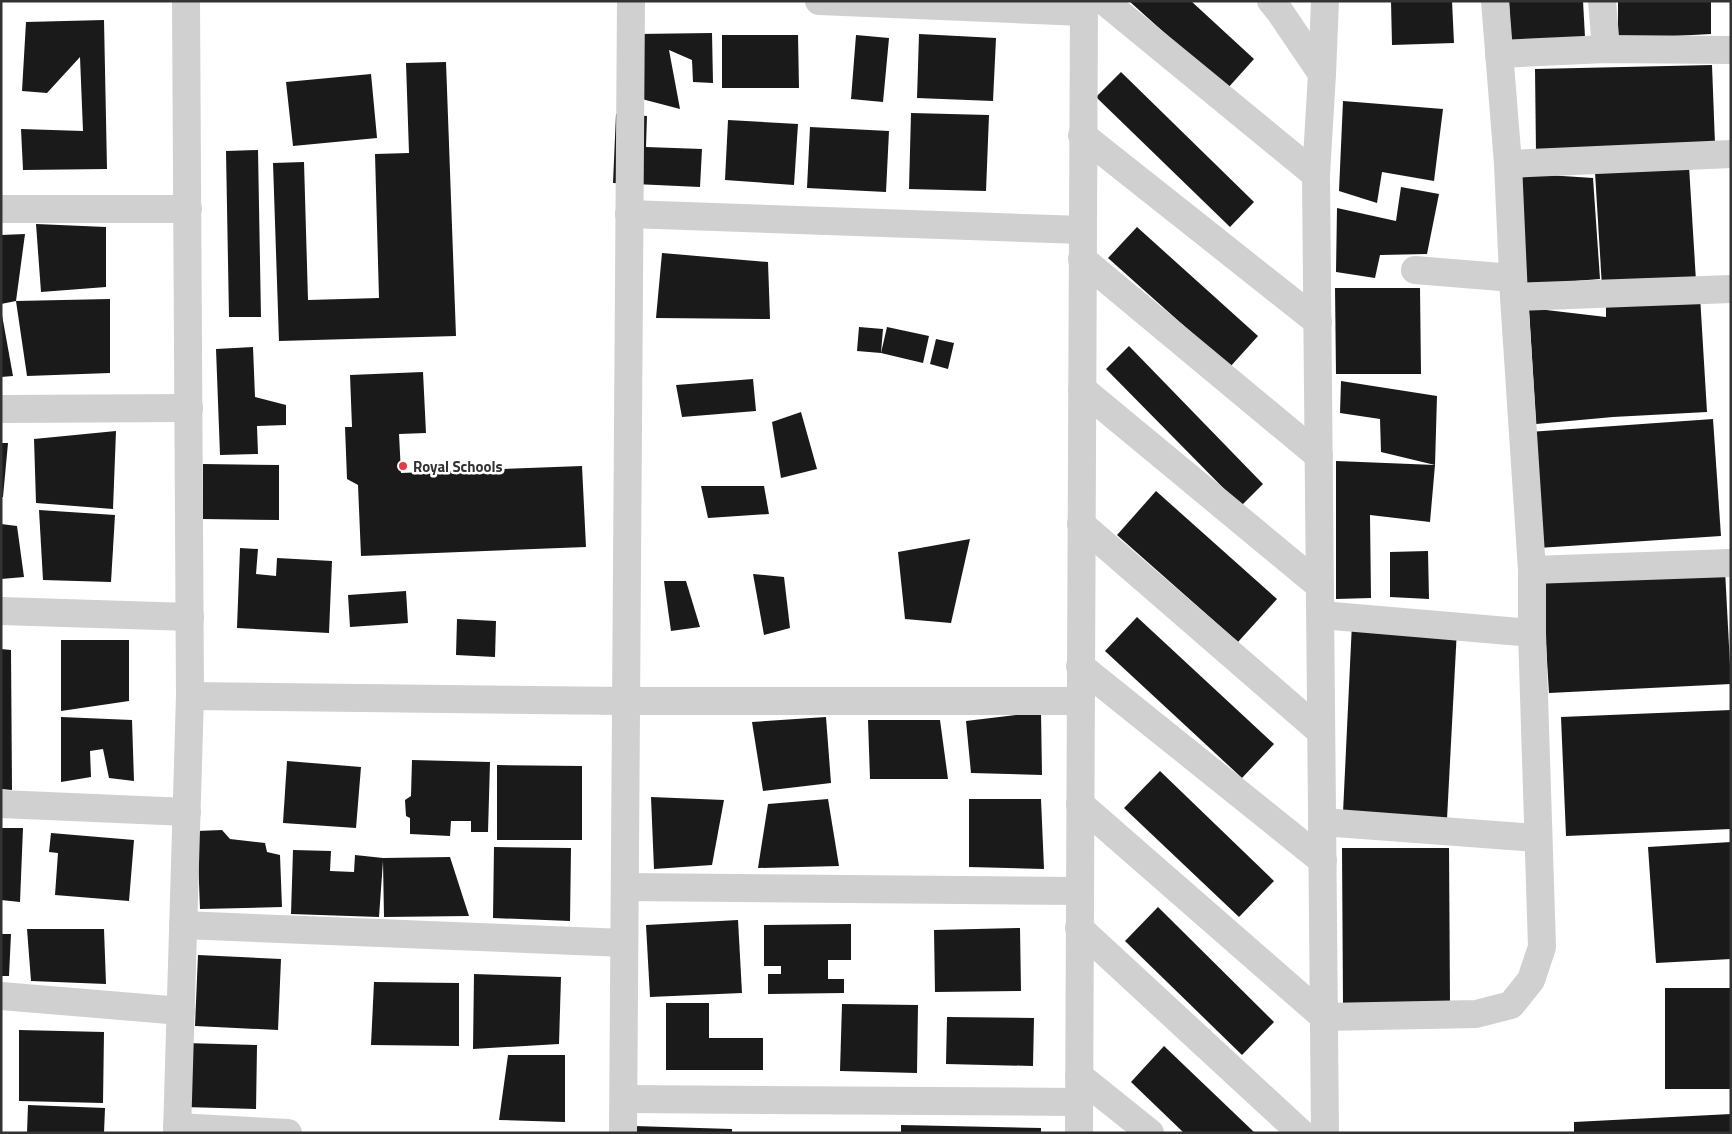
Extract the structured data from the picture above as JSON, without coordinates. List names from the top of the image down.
{
  "places": ["Royal Schools"]
}
